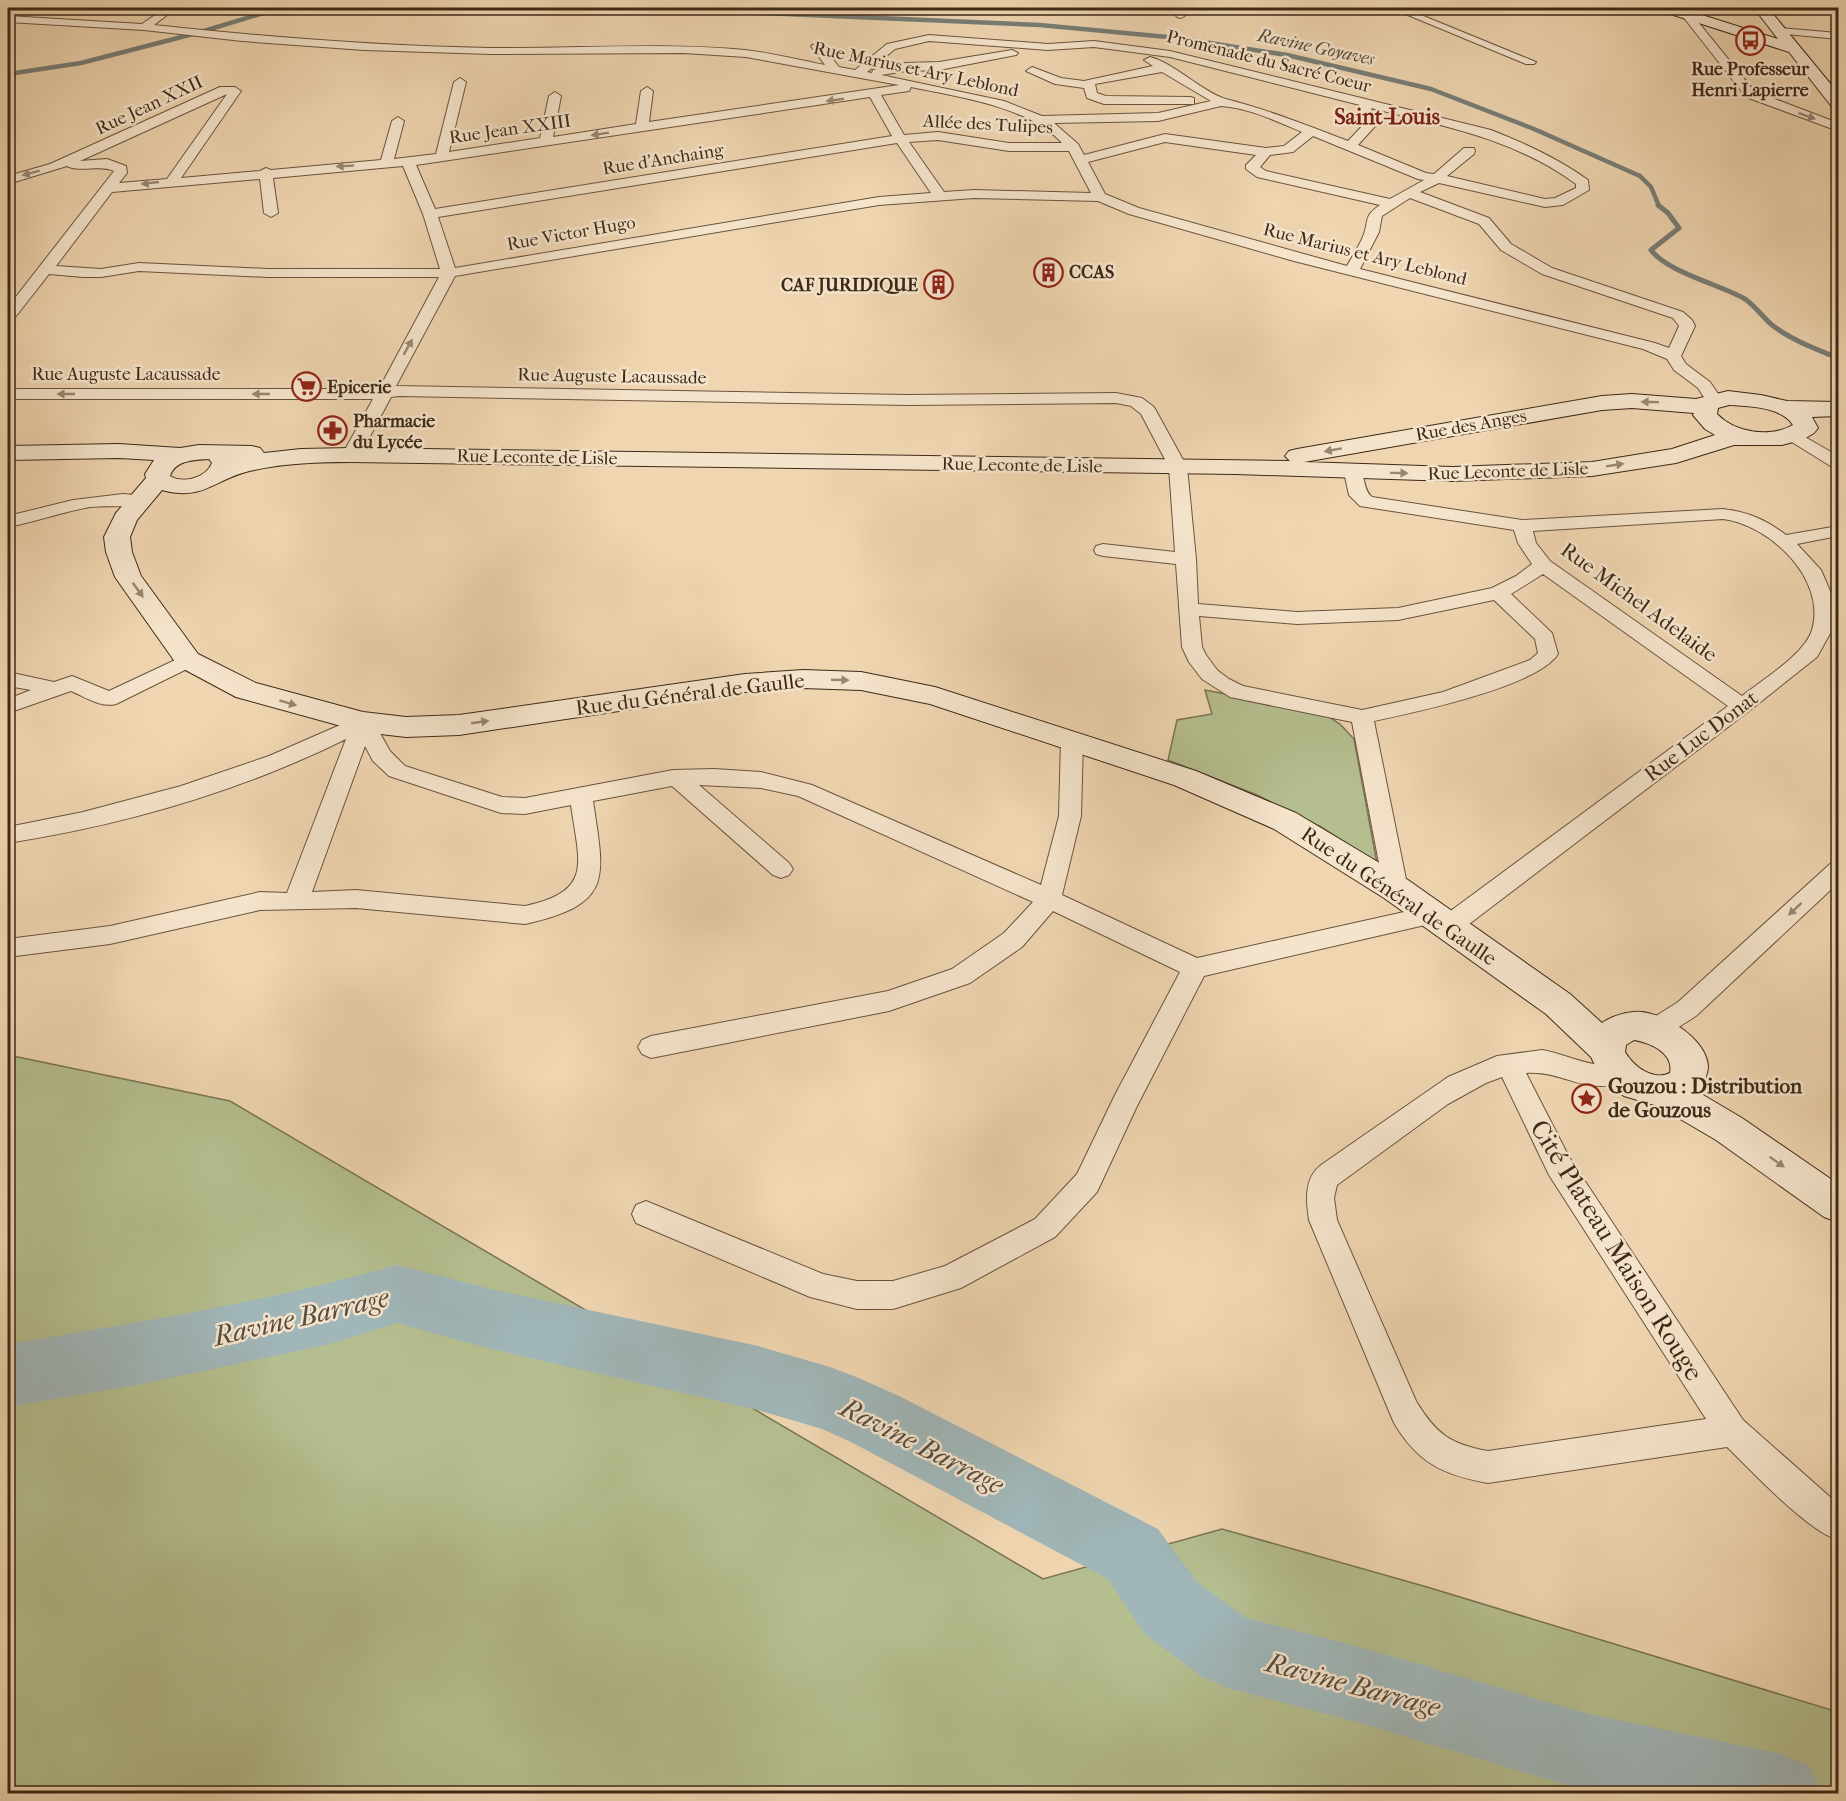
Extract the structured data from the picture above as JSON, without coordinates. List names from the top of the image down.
{
  "streets": {
    "main road": ["Rue des Anges", "Rue Leconte de Lisle", "Rue du Général de Gaulle"],
    "street": [
      "Promenade du Sacré Coeur",
      "Rue Marius et Ary Leblond",
      "Rue Jean XXII",
      "Allée des Tulipes",
      "Rue Jean XXIII",
      "Rue d'Anchaing",
      "Rue Victor Hugo",
      "Rue Auguste Lacaussade",
      "Rue Michel Adelaide",
      "Rue Luc Donat",
      "Cité Plateau Maison Rouge"
    ]
  },
  "crossings": [
    ["Promenade du Sacré Coeur", "Rue Marius et Ary Leblond"],
    ["Rue Marius et Ary Leblond", "Allée des Tulipes"],
    ["Rue Marius et Ary Leblond", "Rue Jean XXIII"],
    ["Rue Marius et Ary Leblond", "Rue Victor Hugo"],
    ["Rue Marius et Ary Leblond", "Rue des Anges"],
    ["Rue Jean XXII", "Rue Jean XXIII"],
    ["Allée des Tulipes", "Rue d'Anchaing"],
    ["Rue Auguste Lacaussade", "Rue Leconte de Lisle"],
    ["Rue des Anges", "Rue Leconte de Lisle"],
    ["Rue Leconte de Lisle", "Rue Michel Adelaide"],
    ["Rue Michel Adelaide", "Rue Luc Donat"],
    ["Rue du Général de Gaulle", "Rue Luc Donat"]
  ],
  "one_way": ["Rue Jean XXIII", "Rue des Anges", "Rue du Général de Gaulle"],
  "districts": ["Saint-Louis"],
  "water": ["Ravine Goyaves", "Ravine Barrage"],
  "places": {
    "bus stop": ["Rue Professeur Henri Lapierre"],
    "building": ["CCAS", "CAF JURIDIQUE"],
    "supermarket": ["Epicerie"],
    "pharmacy": ["Pharmacie du Lycée"],
    "place": ["Gouzou : Distribution de Gouzous"]
  }
}
